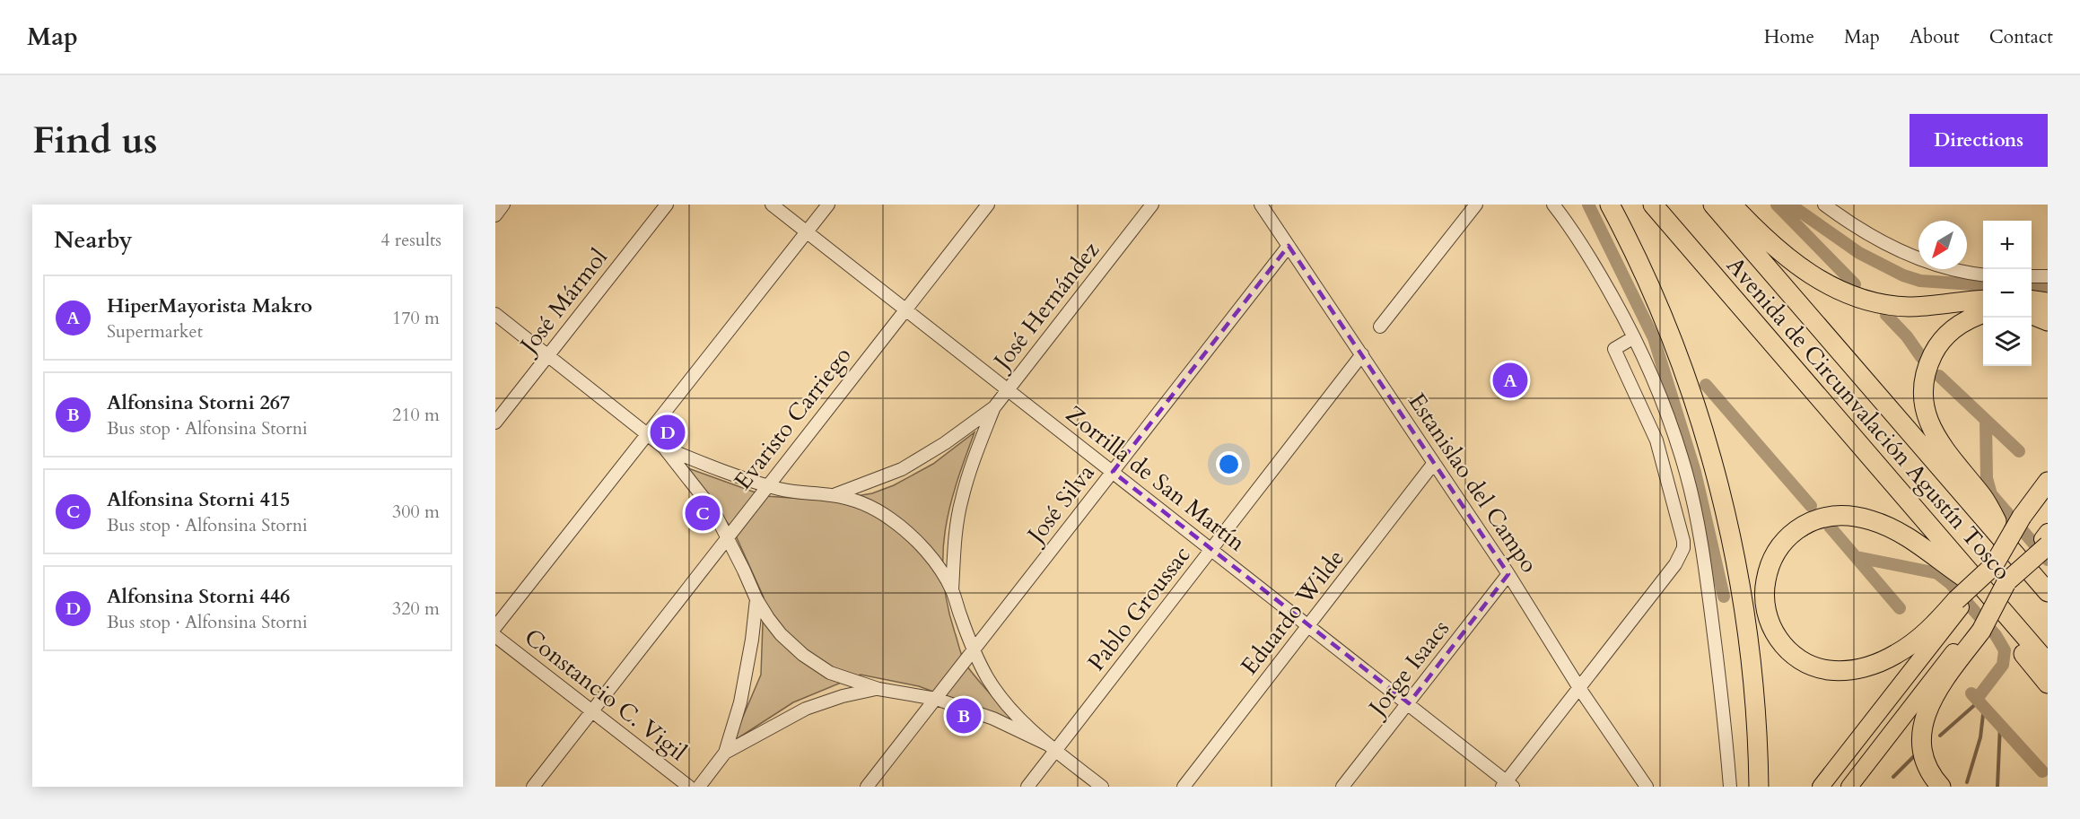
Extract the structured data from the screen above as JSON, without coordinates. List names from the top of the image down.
{
  "streets": {
    "highway": ["Avenida de Circunvalación Agustín Tosco"],
    "street": [
      "José Mármol",
      "José Hernández",
      "Evaristo Carriego",
      "Zorrilla de San Martín",
      "Estanislao del Campo",
      "José Silva",
      "Pablo Groussac",
      "Eduardo Wilde",
      "Jorge Isaacs",
      "Constancio C. Vigil"
    ]
  },
  "crossings": [
    ["José Hernández", "Zorrilla de San Martín"],
    ["Evaristo Carriego", "Zorrilla de San Martín"],
    ["Evaristo Carriego", "Constancio C. Vigil"],
    ["Zorrilla de San Martín", "José Silva"],
    ["Zorrilla de San Martín", "Pablo Groussac"],
    ["Zorrilla de San Martín", "Eduardo Wilde"],
    ["Zorrilla de San Martín", "Jorge Isaacs"],
    ["Estanislao del Campo", "José Silva"],
    ["Estanislao del Campo", "Pablo Groussac"],
    ["Estanislao del Campo", "Eduardo Wilde"],
    ["Estanislao del Campo", "Jorge Isaacs"]
  ],
  "north": "bottom left",
  "page": {
    "header": "Map",
    "nav": [
      "Home",
      "Map",
      "About",
      "Contact"
    ],
    "buttons": "Directions",
    "title": "Find us",
    "heading": ["Nearby", "4 results"],
    "map_buttons": ["+", "−"],
    "list": [
      {
        "mark": "A",
        "name": "HiperMayorista Makro",
        "note": "Supermarket",
        "value": "170 m"
      },
      {
        "mark": "B",
        "name": "Alfonsina Storni 267",
        "note": "Bus stop · Alfonsina Storni",
        "value": "210 m"
      },
      {
        "mark": "C",
        "name": "Alfonsina Storni 415",
        "note": "Bus stop · Alfonsina Storni",
        "value": "300 m"
      },
      {
        "mark": "D",
        "name": "Alfonsina Storni 446",
        "note": "Bus stop · Alfonsina Storni",
        "value": "320 m"
      }
    ],
    "pins": [
      "A",
      "D",
      "C",
      "B"
    ]
  }
}
